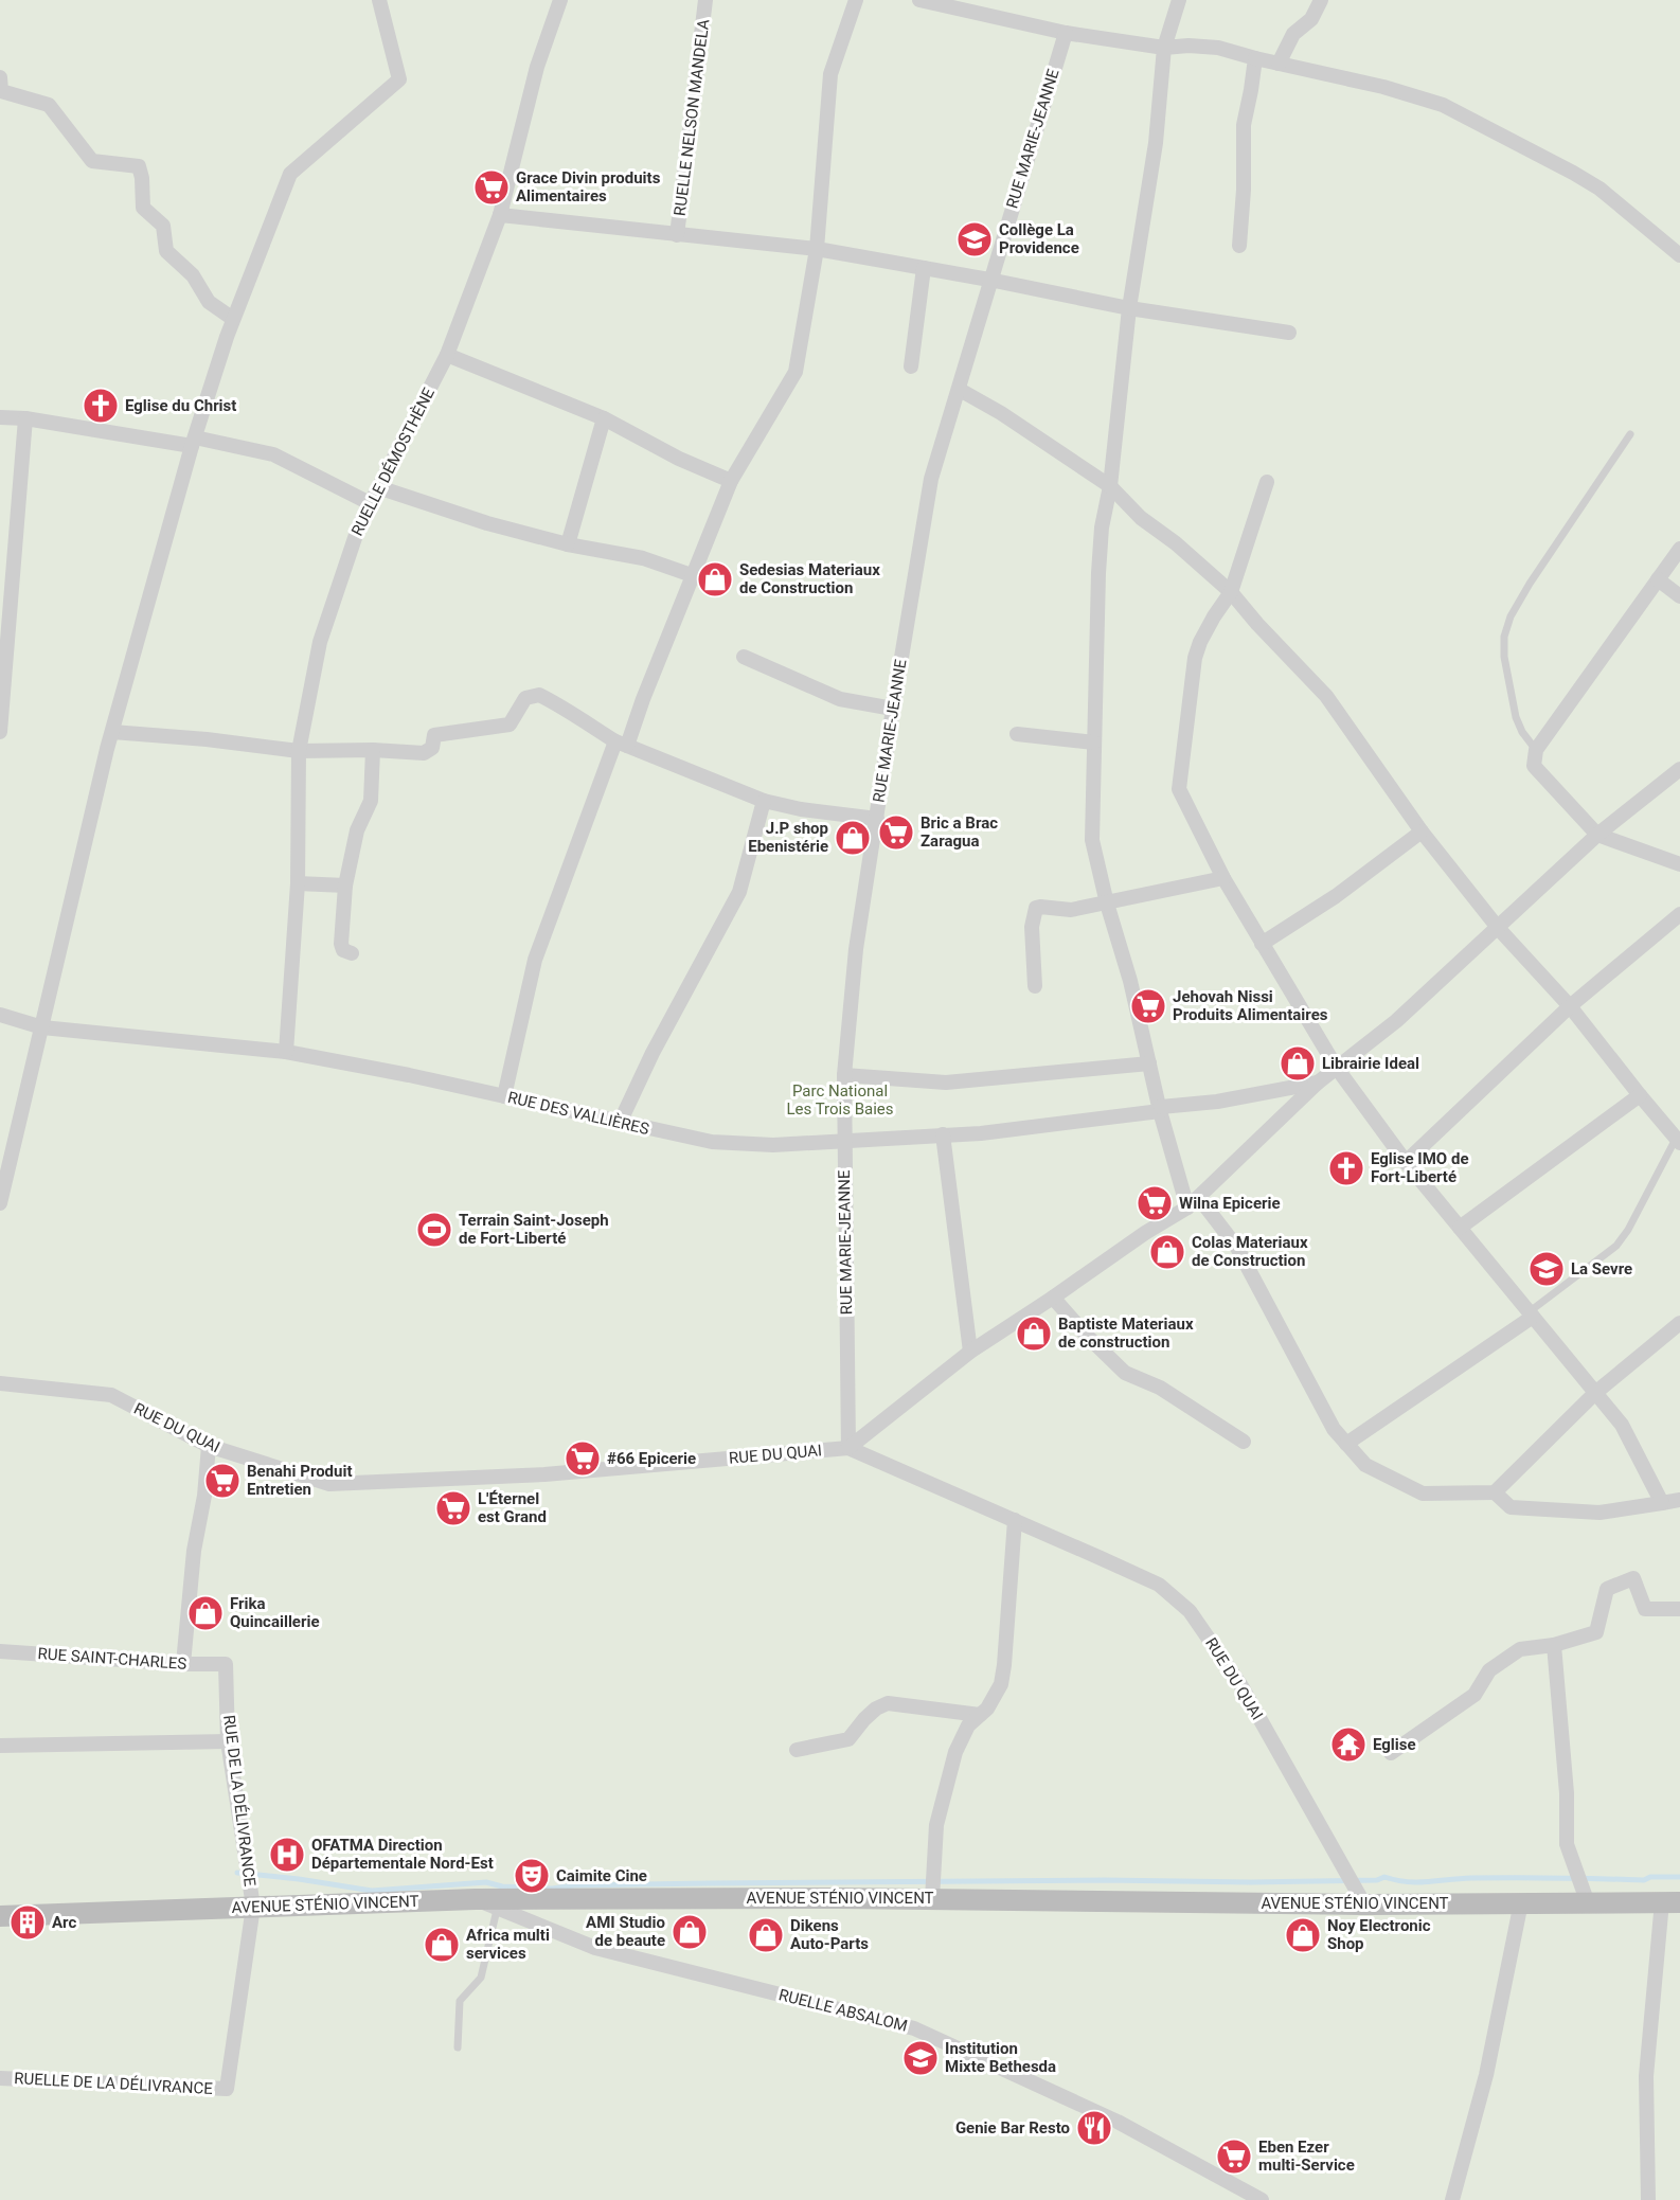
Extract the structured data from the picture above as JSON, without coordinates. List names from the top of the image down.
{
  "streets": {
    "main road": ["AVENUE STÉNIO VINCENT"],
    "street": [
      "RUELLE NELSON MANDELA",
      "RUE MARIE-JEANNE",
      "RUELLE DÉMOSTHÈNE",
      "RUE DES VALLIÈRES",
      "RUE DU QUAI",
      "RUE SAINT-CHARLES",
      "RUE DE LA DÉLIVRANCE",
      "RUELLE ABSALOM",
      "RUELLE DE LA DÉLIVRANCE"
    ]
  },
  "crossings": [
    ["RUE MARIE-JEANNE", "RUE DES VALLIÈRES"],
    ["RUE MARIE-JEANNE", "RUE DU QUAI"],
    ["RUELLE DÉMOSTHÈNE", "RUE DES VALLIÈRES"],
    ["RUE DU QUAI", "AVENUE STÉNIO VINCENT"],
    ["RUE SAINT-CHARLES", "RUE DE LA DÉLIVRANCE"],
    ["RUE DE LA DÉLIVRANCE", "AVENUE STÉNIO VINCENT"],
    ["RUE DE LA DÉLIVRANCE", "RUELLE DE LA DÉLIVRANCE"],
    ["AVENUE STÉNIO VINCENT", "RUELLE ABSALOM"]
  ],
  "parks": ["Parc National Les Trois Baies"],
  "places": {
    "supermarket": [
      "Grace Divin produits Alimentaires",
      "Bric a Brac Zaragua",
      "Jehovah Nissi Produits Alimentaires",
      "Wilna Epicerie",
      "#66 Epicerie",
      "Benahi Produit Entretien",
      "L'Éternel est Grand",
      "Eben Ezer multi-Service"
    ],
    "school or university": ["Collège La Providence", "La Sevre", "Institution Mixte Bethesda"],
    "church": ["Eglise du Christ", "Eglise IMO de Fort-Liberté"],
    "shop": [
      "Sedesias Materiaux de Construction",
      "J.P shop Ebenistérie",
      "Librairie Ideal",
      "Colas Materiaux de Construction",
      "Baptiste Materiaux de construction",
      "Frika Quincaillerie",
      "AMI Studio de beaute",
      "Dikens Auto-Parts",
      "Noy Electronic Shop",
      "Africa multi services"
    ],
    "sports": ["Terrain Saint-Joseph de Fort-Liberté"],
    "temple": ["Eglise"],
    "hospital": ["OFATMA Direction Départementale Nord-Est"],
    "theatre": ["Caimite Cine"],
    "building": ["Arc"],
    "restaurant": ["Genie Bar Resto"]
  }
}
